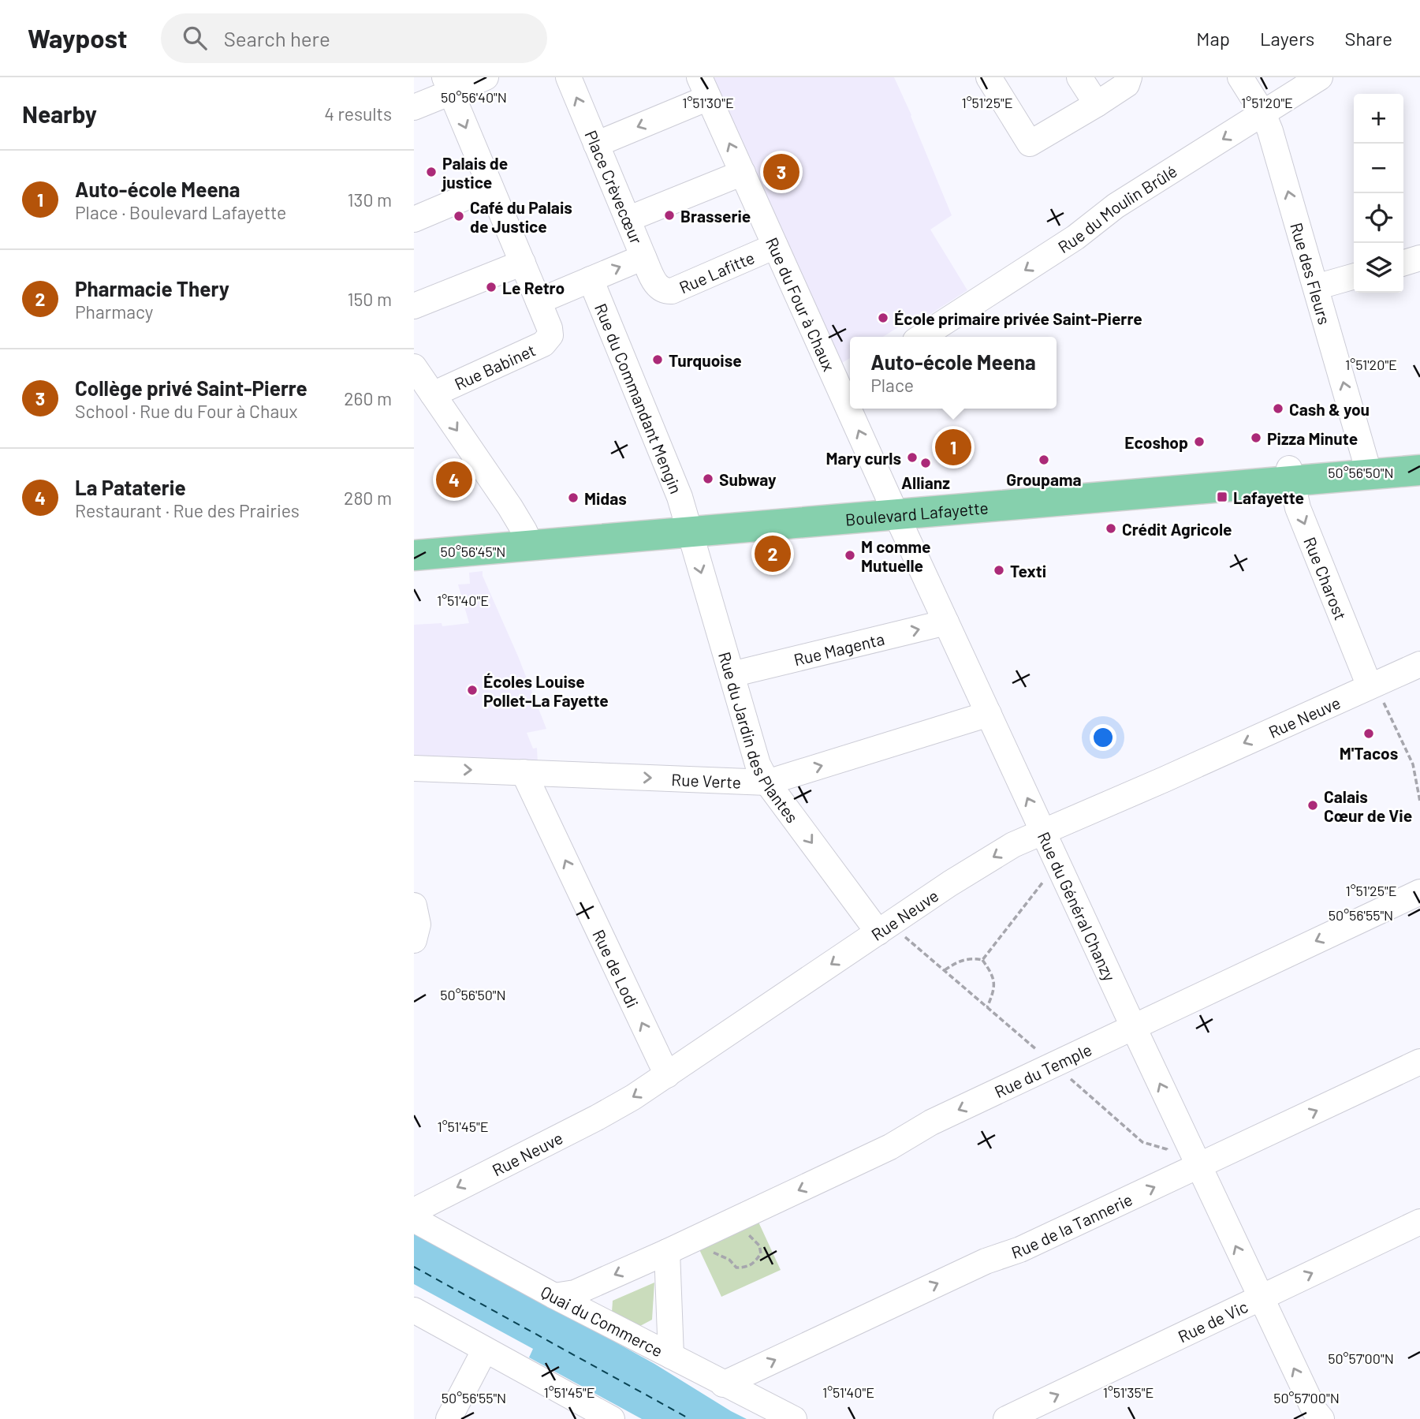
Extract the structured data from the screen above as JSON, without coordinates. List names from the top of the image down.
{
  "streets": {
    "main road": ["Boulevard Lafayette"],
    "street": [
      "Place Crèvecœur",
      "Rue du Moulin Brûlé",
      "Rue Lafitte",
      "Rue des Fleurs",
      "Rue du Four à Chaux",
      "Rue Babinet",
      "Rue du Commandant Mengin",
      "Rue Charost",
      "Rue Magenta",
      "Rue Neuve",
      "Rue du Jardin des Plantes",
      "Rue Verte",
      "Rue du Général Chanzy",
      "Rue de Lodi",
      "Rue du Temple",
      "Rue de la Tannerie",
      "Quai du Commerce",
      "Rue de Vic"
    ]
  },
  "crossings": [
    ["Place Crèvecœur", "Rue Lafitte"],
    ["Place Crèvecœur", "Rue Babinet"],
    ["Place Crèvecœur", "Rue du Commandant Mengin"],
    ["Rue du Moulin Brûlé", "Rue des Fleurs"],
    ["Rue Lafitte", "Rue du Four à Chaux"],
    ["Rue des Fleurs", "Boulevard Lafayette"],
    ["Rue du Four à Chaux", "Boulevard Lafayette"],
    ["Rue du Four à Chaux", "Rue du Général Chanzy"],
    ["Rue du Commandant Mengin", "Boulevard Lafayette"],
    ["Rue du Commandant Mengin", "Rue du Jardin des Plantes"],
    ["Boulevard Lafayette", "Rue Charost"],
    ["Boulevard Lafayette", "Rue du Jardin des Plantes"],
    ["Boulevard Lafayette", "Rue du Général Chanzy"],
    ["Rue Charost", "Rue Neuve"],
    ["Rue Magenta", "Rue du Jardin des Plantes"],
    ["Rue Magenta", "Rue du Général Chanzy"],
    ["Rue Neuve", "Rue du Jardin des Plantes"],
    ["Rue Neuve", "Rue du Général Chanzy"],
    ["Rue Neuve", "Rue de Lodi"],
    ["Rue du Jardin des Plantes", "Rue Verte"],
    ["Rue Verte", "Rue du Général Chanzy"],
    ["Rue Verte", "Rue de Lodi"],
    ["Rue du Général Chanzy", "Rue du Temple"],
    ["Rue du Général Chanzy", "Rue de la Tannerie"],
    ["Rue du Général Chanzy", "Rue de Vic"],
    ["Rue du Temple", "Quai du Commerce"],
    ["Rue de la Tannerie", "Quai du Commerce"]
  ],
  "one_way": [
    "Rue du Moulin Brûlé",
    "Rue des Fleurs",
    "Rue du Four à Chaux",
    "Rue Charost",
    "Rue Magenta",
    "Rue Neuve",
    "Rue du Jardin des Plantes",
    "Rue Verte",
    "Rue du Général Chanzy",
    "Rue de Lodi",
    "Rue du Temple",
    "Rue de la Tannerie",
    "Rue de Vic"
  ],
  "places": {
    "other": [
      "Palais de justice",
      "Brasserie",
      "Café du Palais de Justice",
      "Le Retro",
      "École primaire privée Saint-Pierre",
      "Turquoise",
      "Cash & you",
      "Pizza Minute",
      "Ecoshop",
      "Mary curls",
      "Groupama",
      "Allianz",
      "Subway",
      "Midas",
      "Crédit Agricole",
      "M comme Mutuelle",
      "Texti",
      "Écoles Louise Pollet-La Fayette",
      "M'Tacos",
      "Calais Cœur de Vie"
    ],
    "transit": ["Lafayette"]
  },
  "page": {
    "header": "Waypost",
    "search": "Search here",
    "nav": ["Map", "Layers", "Share"],
    "heading": ["Nearby", "4 results"],
    "map_buttons": ["+", "−"],
    "list": [
      {
        "mark": "1",
        "name": "Auto-école Meena",
        "note": "Place · Boulevard Lafayette",
        "value": "130 m"
      },
      {
        "mark": "2",
        "name": "Pharmacie Thery",
        "note": "Pharmacy",
        "value": "150 m"
      },
      {
        "mark": "3",
        "name": "Collège privé Saint-Pierre",
        "note": "School · Rue du Four à Chaux",
        "value": "260 m"
      },
      {
        "mark": "4",
        "name": "La Pataterie",
        "note": "Restaurant · Rue des Prairies",
        "value": "280 m"
      }
    ],
    "pins": [
      "3",
      "1",
      "4",
      "2"
    ],
    "popup": ["Auto-école Meena", "Place"]
  },
  "coordinates": [
    "50°56'40\"N",
    "1°51'30\"E",
    "1°51'25\"E",
    "1°51'20\"E",
    "50°56'50\"N",
    "50°56'45\"N",
    "1°51'40\"E",
    "50°56'55\"N",
    "1°51'45\"E",
    "50°57'00\"N",
    "1°51'35\"E"
  ]
}
